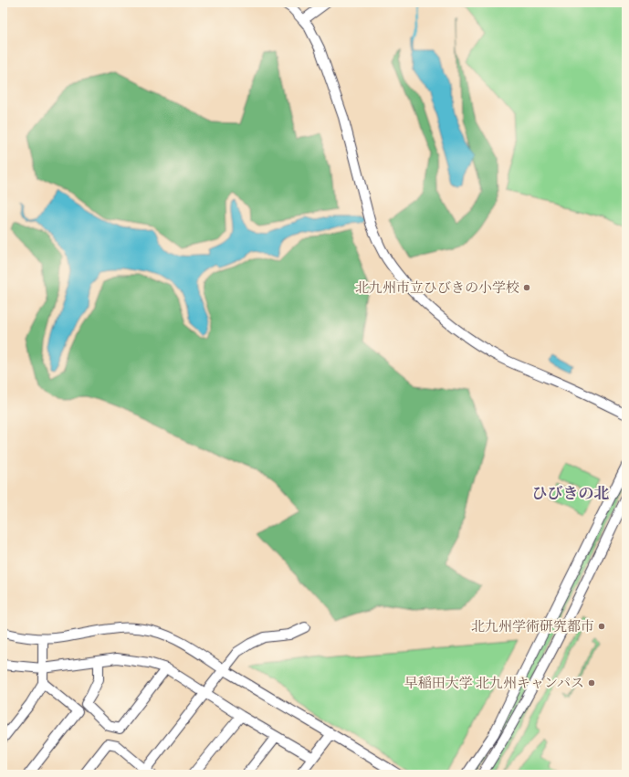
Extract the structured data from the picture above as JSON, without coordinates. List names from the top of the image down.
{
  "districts": ["ひびきの北"],
  "places": ["北九州市立ひびきの小学校", "北九州学術研究都市", "早稲田大学 北九州キャンパス"]
}
